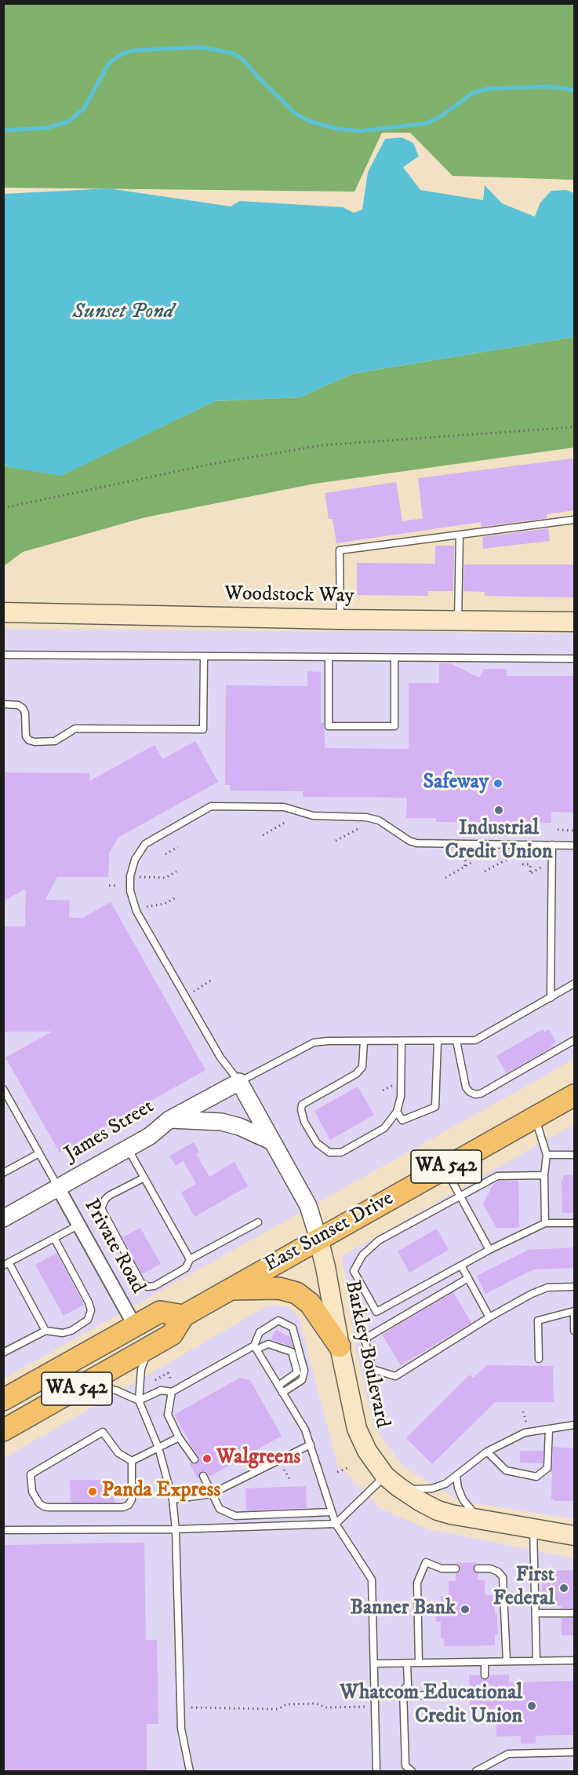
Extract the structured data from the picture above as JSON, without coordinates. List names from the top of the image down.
{
  "streets": {
    "main road": [
      "Woodstock Way",
      "WA 542",
      "East Sunset Drive",
      "Barkley Boulevard"
    ],
    "street": ["James Street", "Private Road"]
  },
  "crossings": [
    ["James Street", "Private Road"],
    ["James Street", "Barkley Boulevard"],
    ["WA 542", "East Sunset Drive"],
    ["WA 542", "Private Road"],
    ["East Sunset Drive", "Barkley Boulevard"]
  ],
  "water": ["Sunset Pond"],
  "places": [
    "Safeway",
    "Industrial Credit Union",
    "Walgreens",
    "Panda Express",
    "First Federal",
    "Banner Bank",
    "Whatcom Educational Credit Union"
  ]
}
